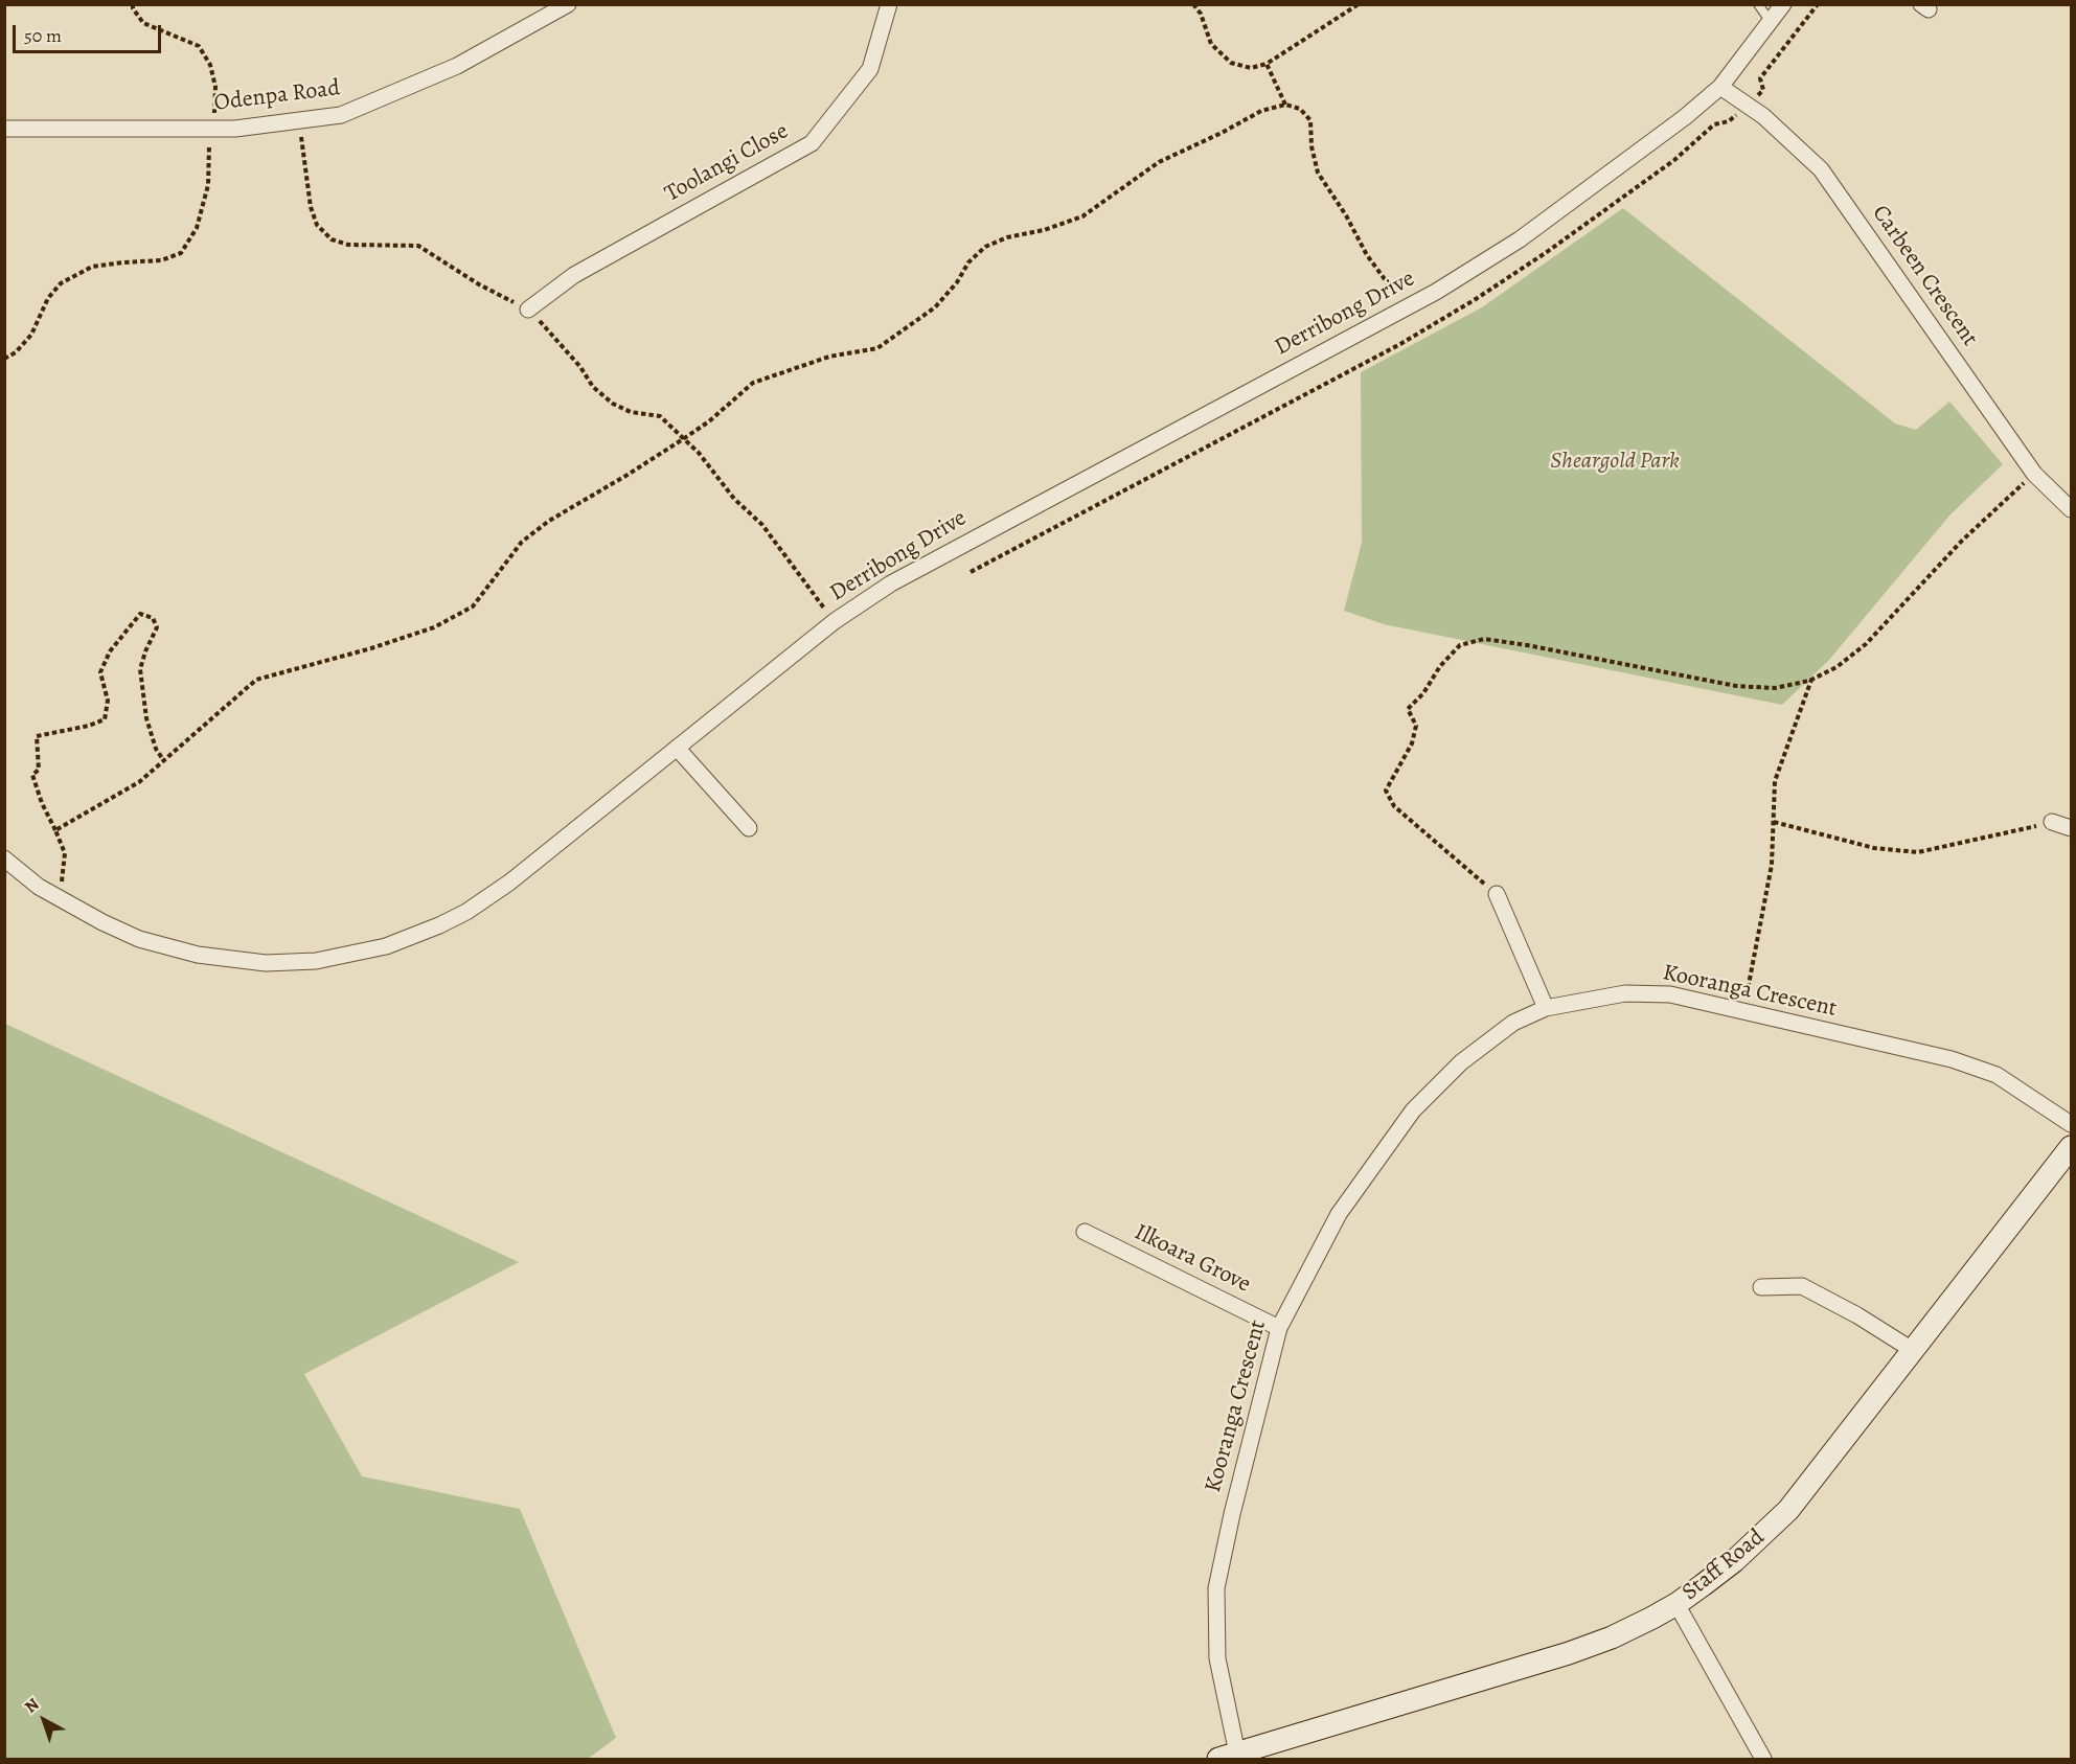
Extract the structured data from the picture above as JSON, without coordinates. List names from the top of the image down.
{
  "streets": {
    "street": [
      "Odenpa Road",
      "Toolangi Close",
      "Carbeen Crescent",
      "Derribong Drive",
      "Kooranga Crescent",
      "Ilkoara Grove",
      "Staff Road"
    ]
  },
  "crossings": [
    ["Carbeen Crescent", "Derribong Drive"],
    ["Kooranga Crescent", "Ilkoara Grove"],
    ["Kooranga Crescent", "Staff Road"]
  ],
  "parks": ["Sheargold Park"],
  "scale_bar": "50 m",
  "north": "top left"
}
